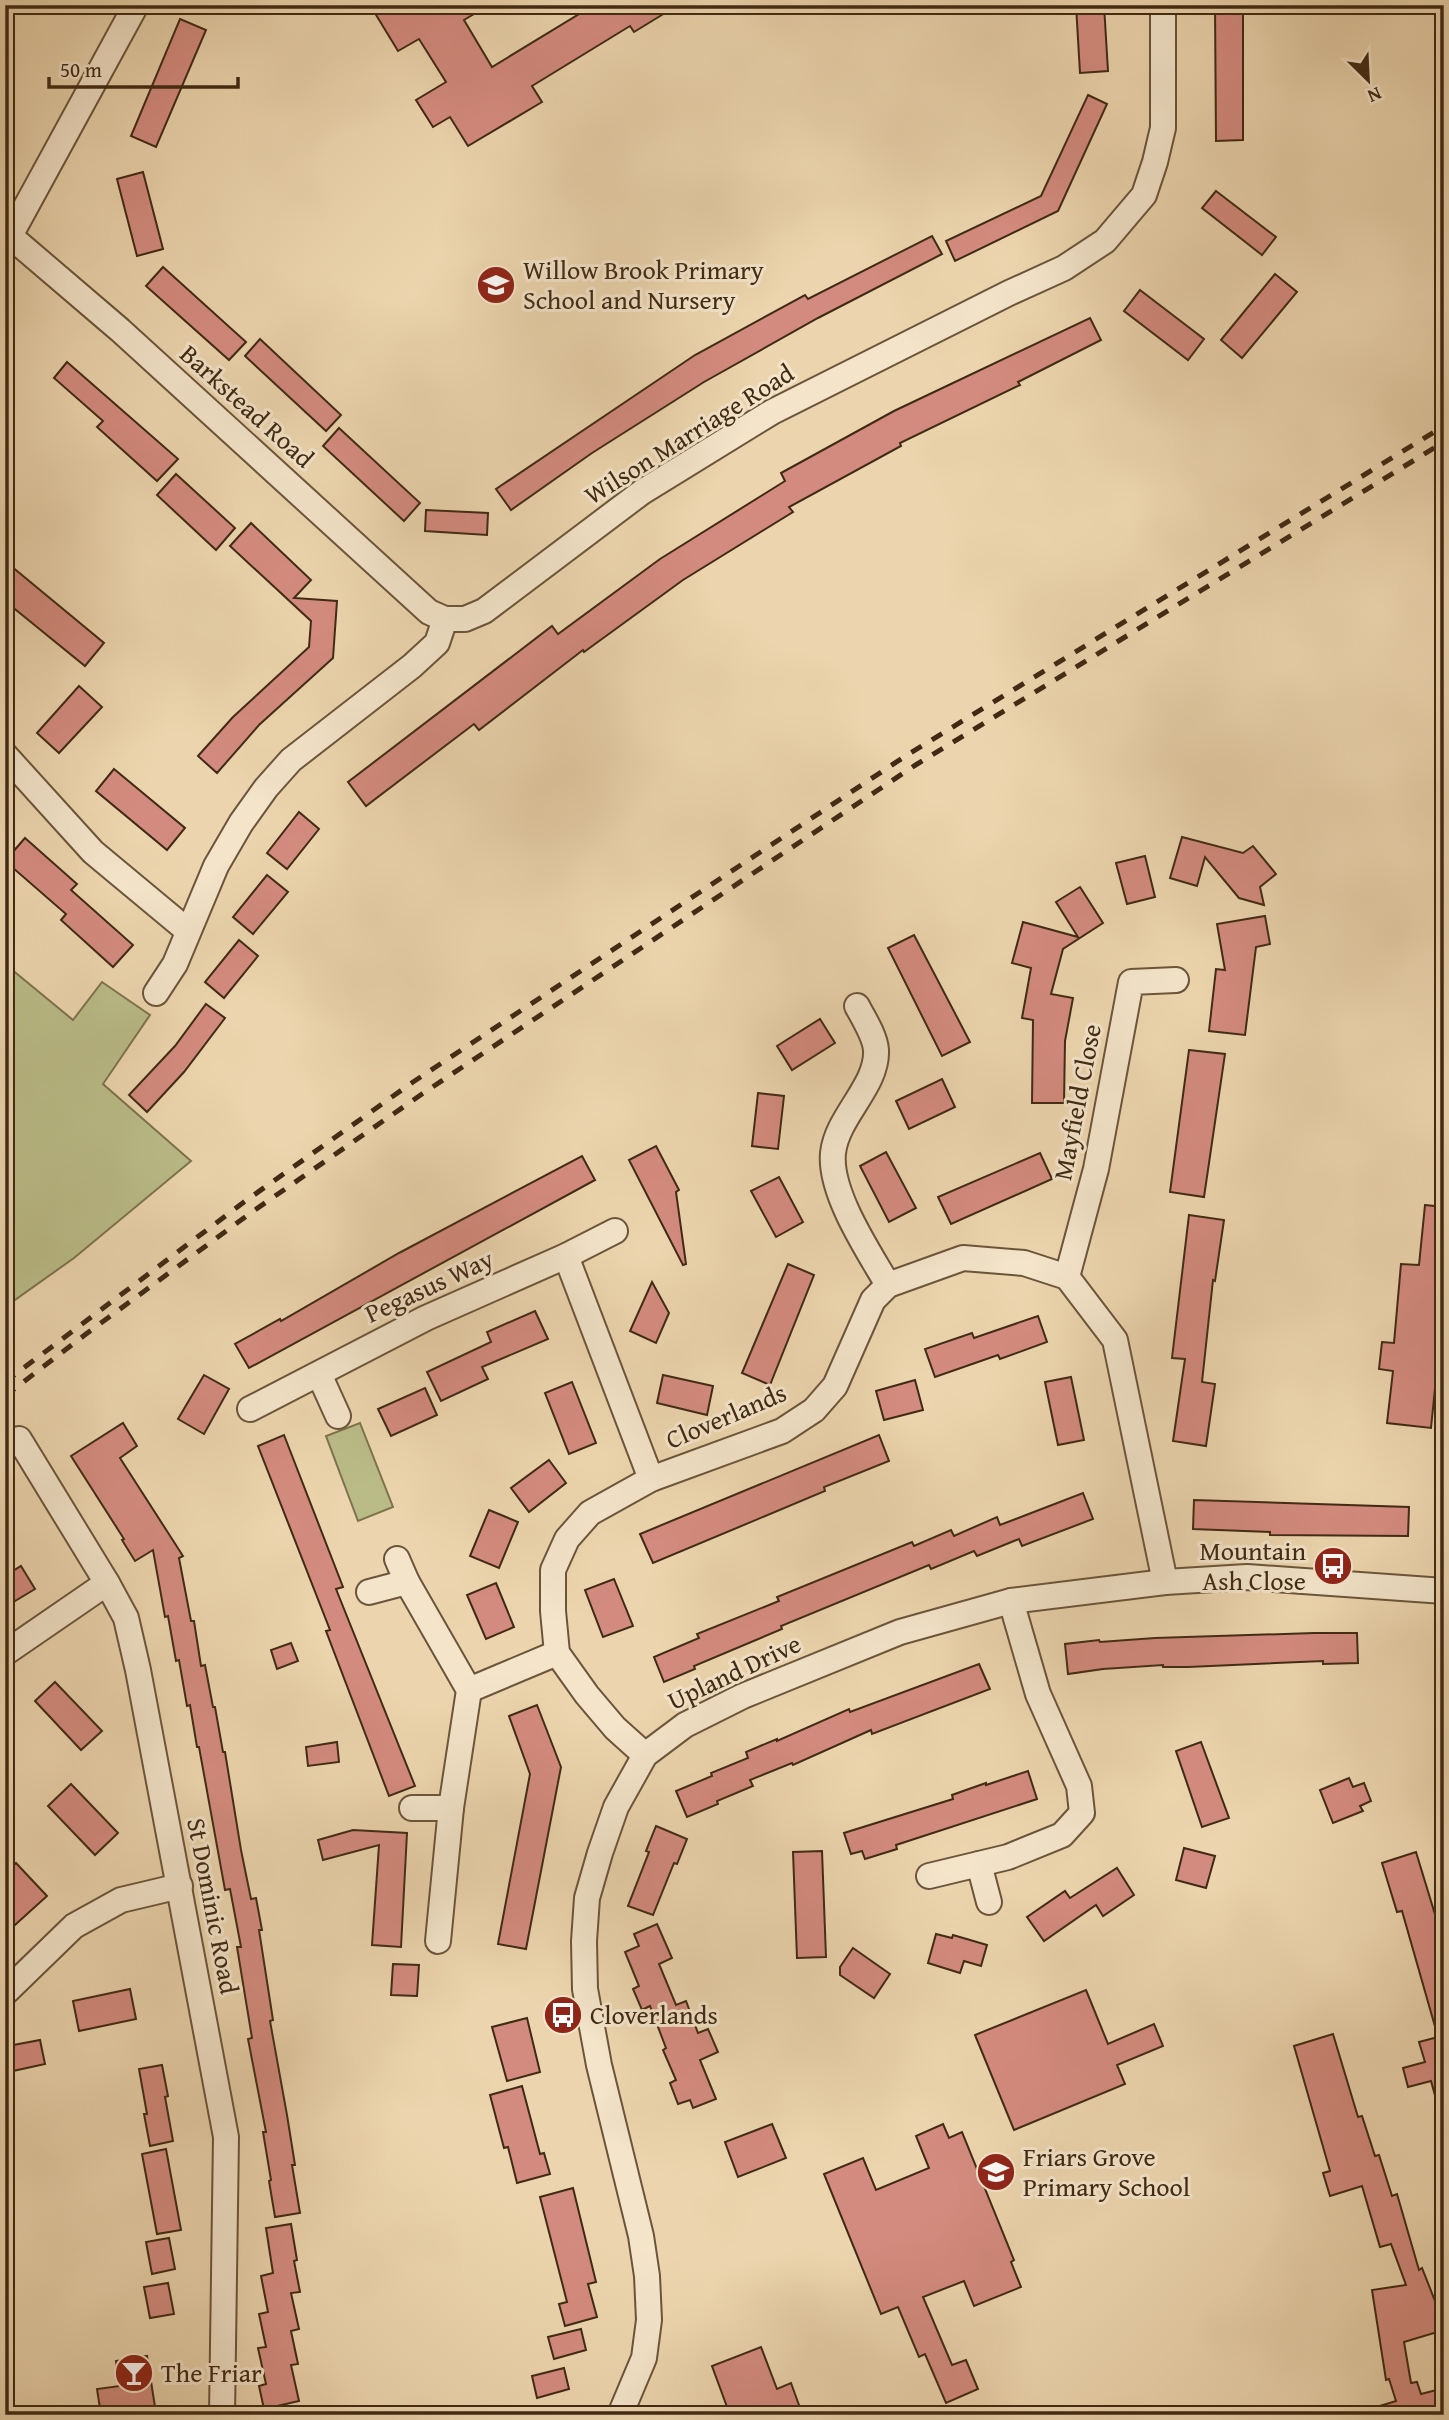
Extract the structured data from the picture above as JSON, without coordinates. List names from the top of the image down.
{
  "streets": {
    "street": [
      "Barkstead Road",
      "Wilson Marriage Road",
      "Mayfield Close",
      "Pegasus Way",
      "Cloverlands",
      "Upland Drive",
      "St Dominic Road"
    ]
  },
  "crossings": [
    ["Barkstead Road", "Wilson Marriage Road"]
  ],
  "places": {
    "school or university": ["Willow Brook Primary School and Nursery", "Friars Grove Primary School"],
    "bus stop": ["Mountain Ash Close", "Cloverlands"],
    "bar": ["The Friar"]
  },
  "scale_bar": "50 m",
  "north": "bottom right"
}
